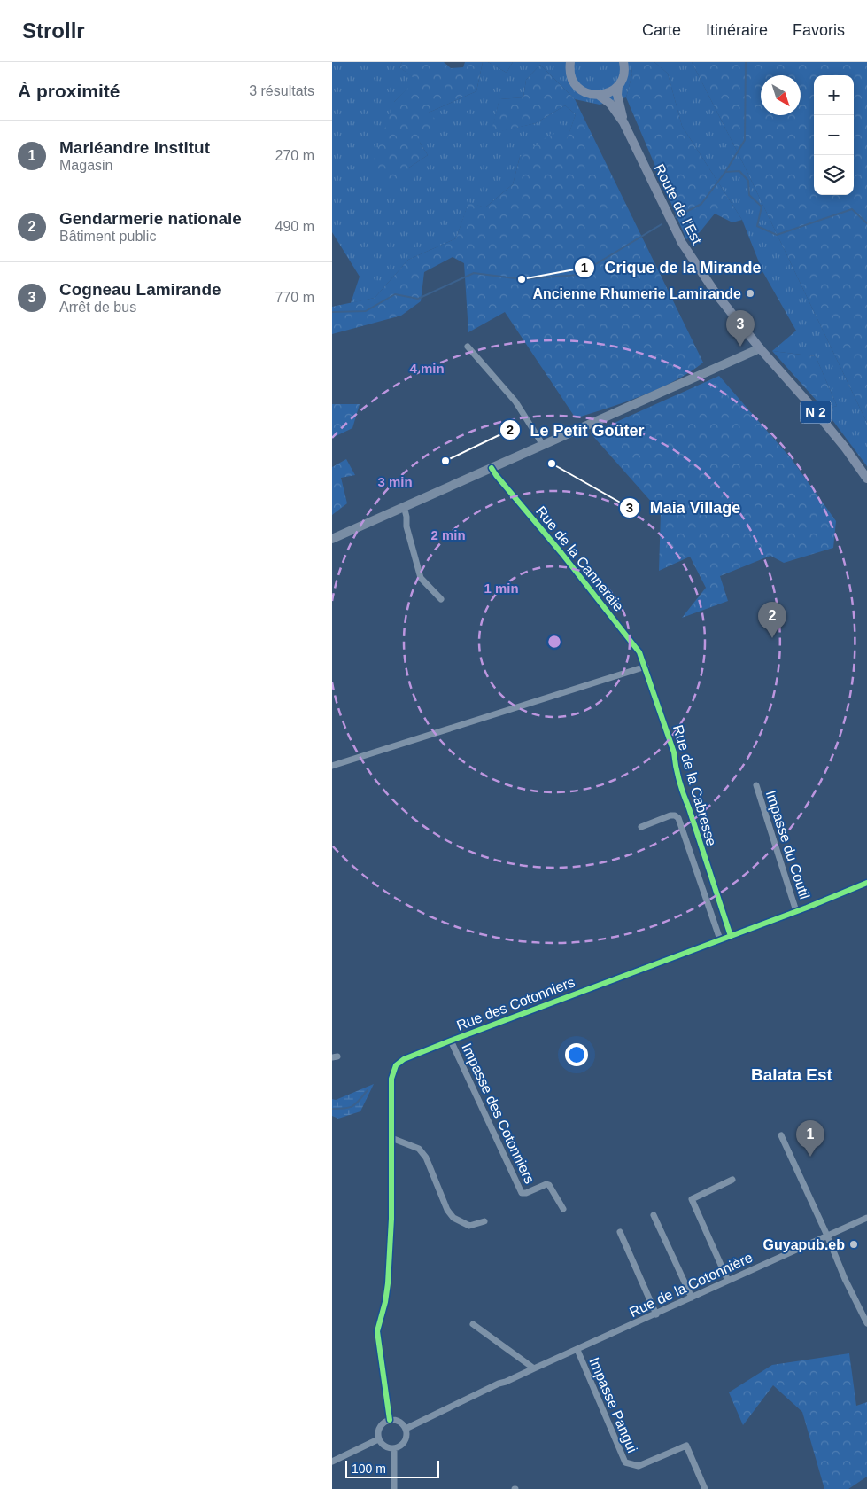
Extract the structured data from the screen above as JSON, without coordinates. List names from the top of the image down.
{
  "streets": {
    "main road": ["Route de l'Est", "N 2"],
    "street": [
      "Rue de la Canneraie",
      "Rue de la Cabresse",
      "Impasse du Coutil",
      "Rue des Cotonniers",
      "Impasse des Cotonniers",
      "Rue de la Cotonnière",
      "Impasse Pangui"
    ]
  },
  "crossings": [
    ["Route de l'Est", "N 2"],
    ["Rue de la Canneraie", "Rue de la Cabresse"],
    ["Rue de la Cabresse", "Rue des Cotonniers"],
    ["Impasse du Coutil", "Rue des Cotonniers"],
    ["Rue des Cotonniers", "Impasse des Cotonniers"],
    ["Rue des Cotonniers", "Rue de la Cotonnière"],
    ["Rue de la Cotonnière", "Impasse Pangui"]
  ],
  "districts": ["Balata Est"],
  "places": [
    "Crique de la Mirande",
    "Ancienne Rhumerie Lamirande",
    "Le Petit Goûter",
    "Maia Village",
    "Guyapub.eb"
  ],
  "scale_bar": "100 m",
  "north": "bottom right",
  "page": {
    "header": "Strollr",
    "nav": ["Carte", "Itinéraire", "Favoris"],
    "heading": ["À proximité", "3 résultats"],
    "map_buttons": ["+", "−"],
    "list": [
      {
        "mark": "1",
        "name": "Marléandre Institut",
        "note": "Magasin",
        "value": "270 m"
      },
      {
        "mark": "2",
        "name": "Gendarmerie nationale",
        "note": "Bâtiment public",
        "value": "490 m"
      },
      {
        "mark": "3",
        "name": "Cogneau Lamirande",
        "note": "Arrêt de bus",
        "value": "770 m"
      }
    ],
    "pins": ["3", "2", "1"],
    "scale": "100 m"
  },
  "rings": [
    "4 min",
    "3 min",
    "2 min",
    "1 min"
  ]
}
